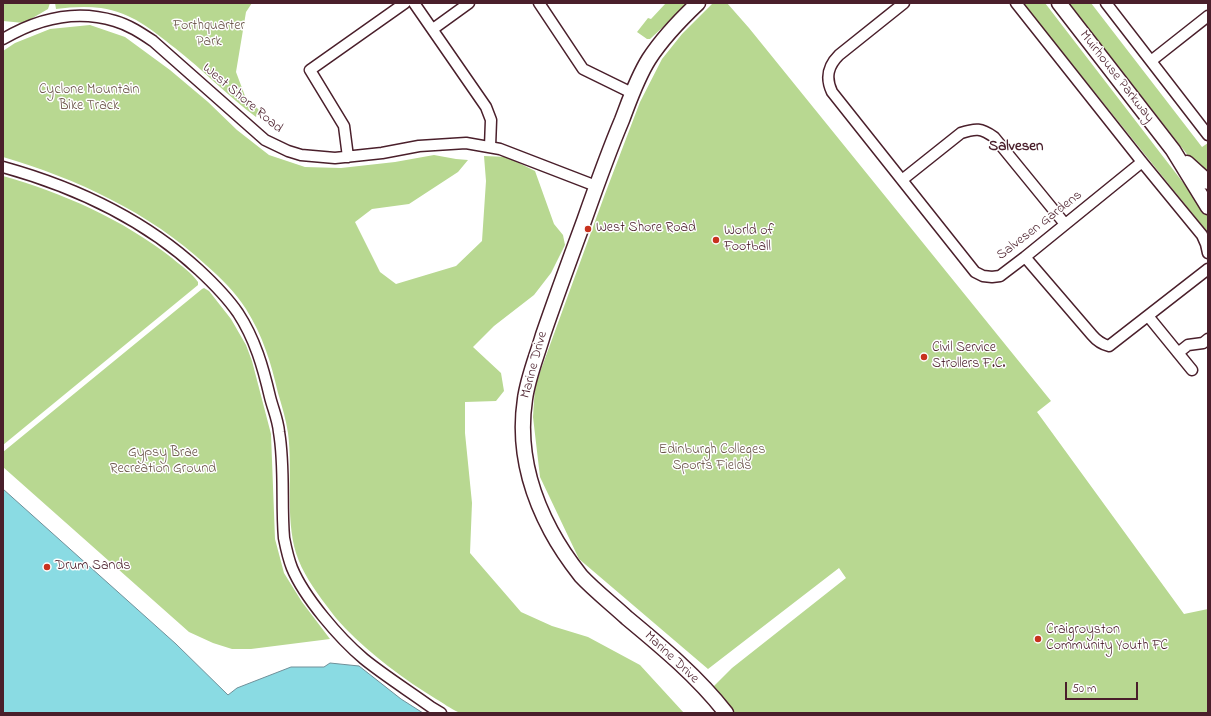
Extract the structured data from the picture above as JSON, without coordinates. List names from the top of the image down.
{
  "streets": {
    "street": [
      "Muirhouse Parkway",
      "West Shore Road",
      "Salvesen Gardens",
      "Marine Drive"
    ]
  },
  "crossings": [
    ["West Shore Road", "Marine Drive"]
  ],
  "districts": ["Salvesen"],
  "parks": [
    "Forthquarter Park",
    "Cyclone Mountain Bike Track",
    "Edinburgh Colleges Sports Fields",
    "Gypsy Brae Recreation Ground"
  ],
  "places": [
    "West Shore Road",
    "World of Football",
    "Civil Service Strollers F.C.",
    "Drum Sands",
    "Craigroyston Community Youth FC"
  ],
  "scale_bar": "50 m"
}
